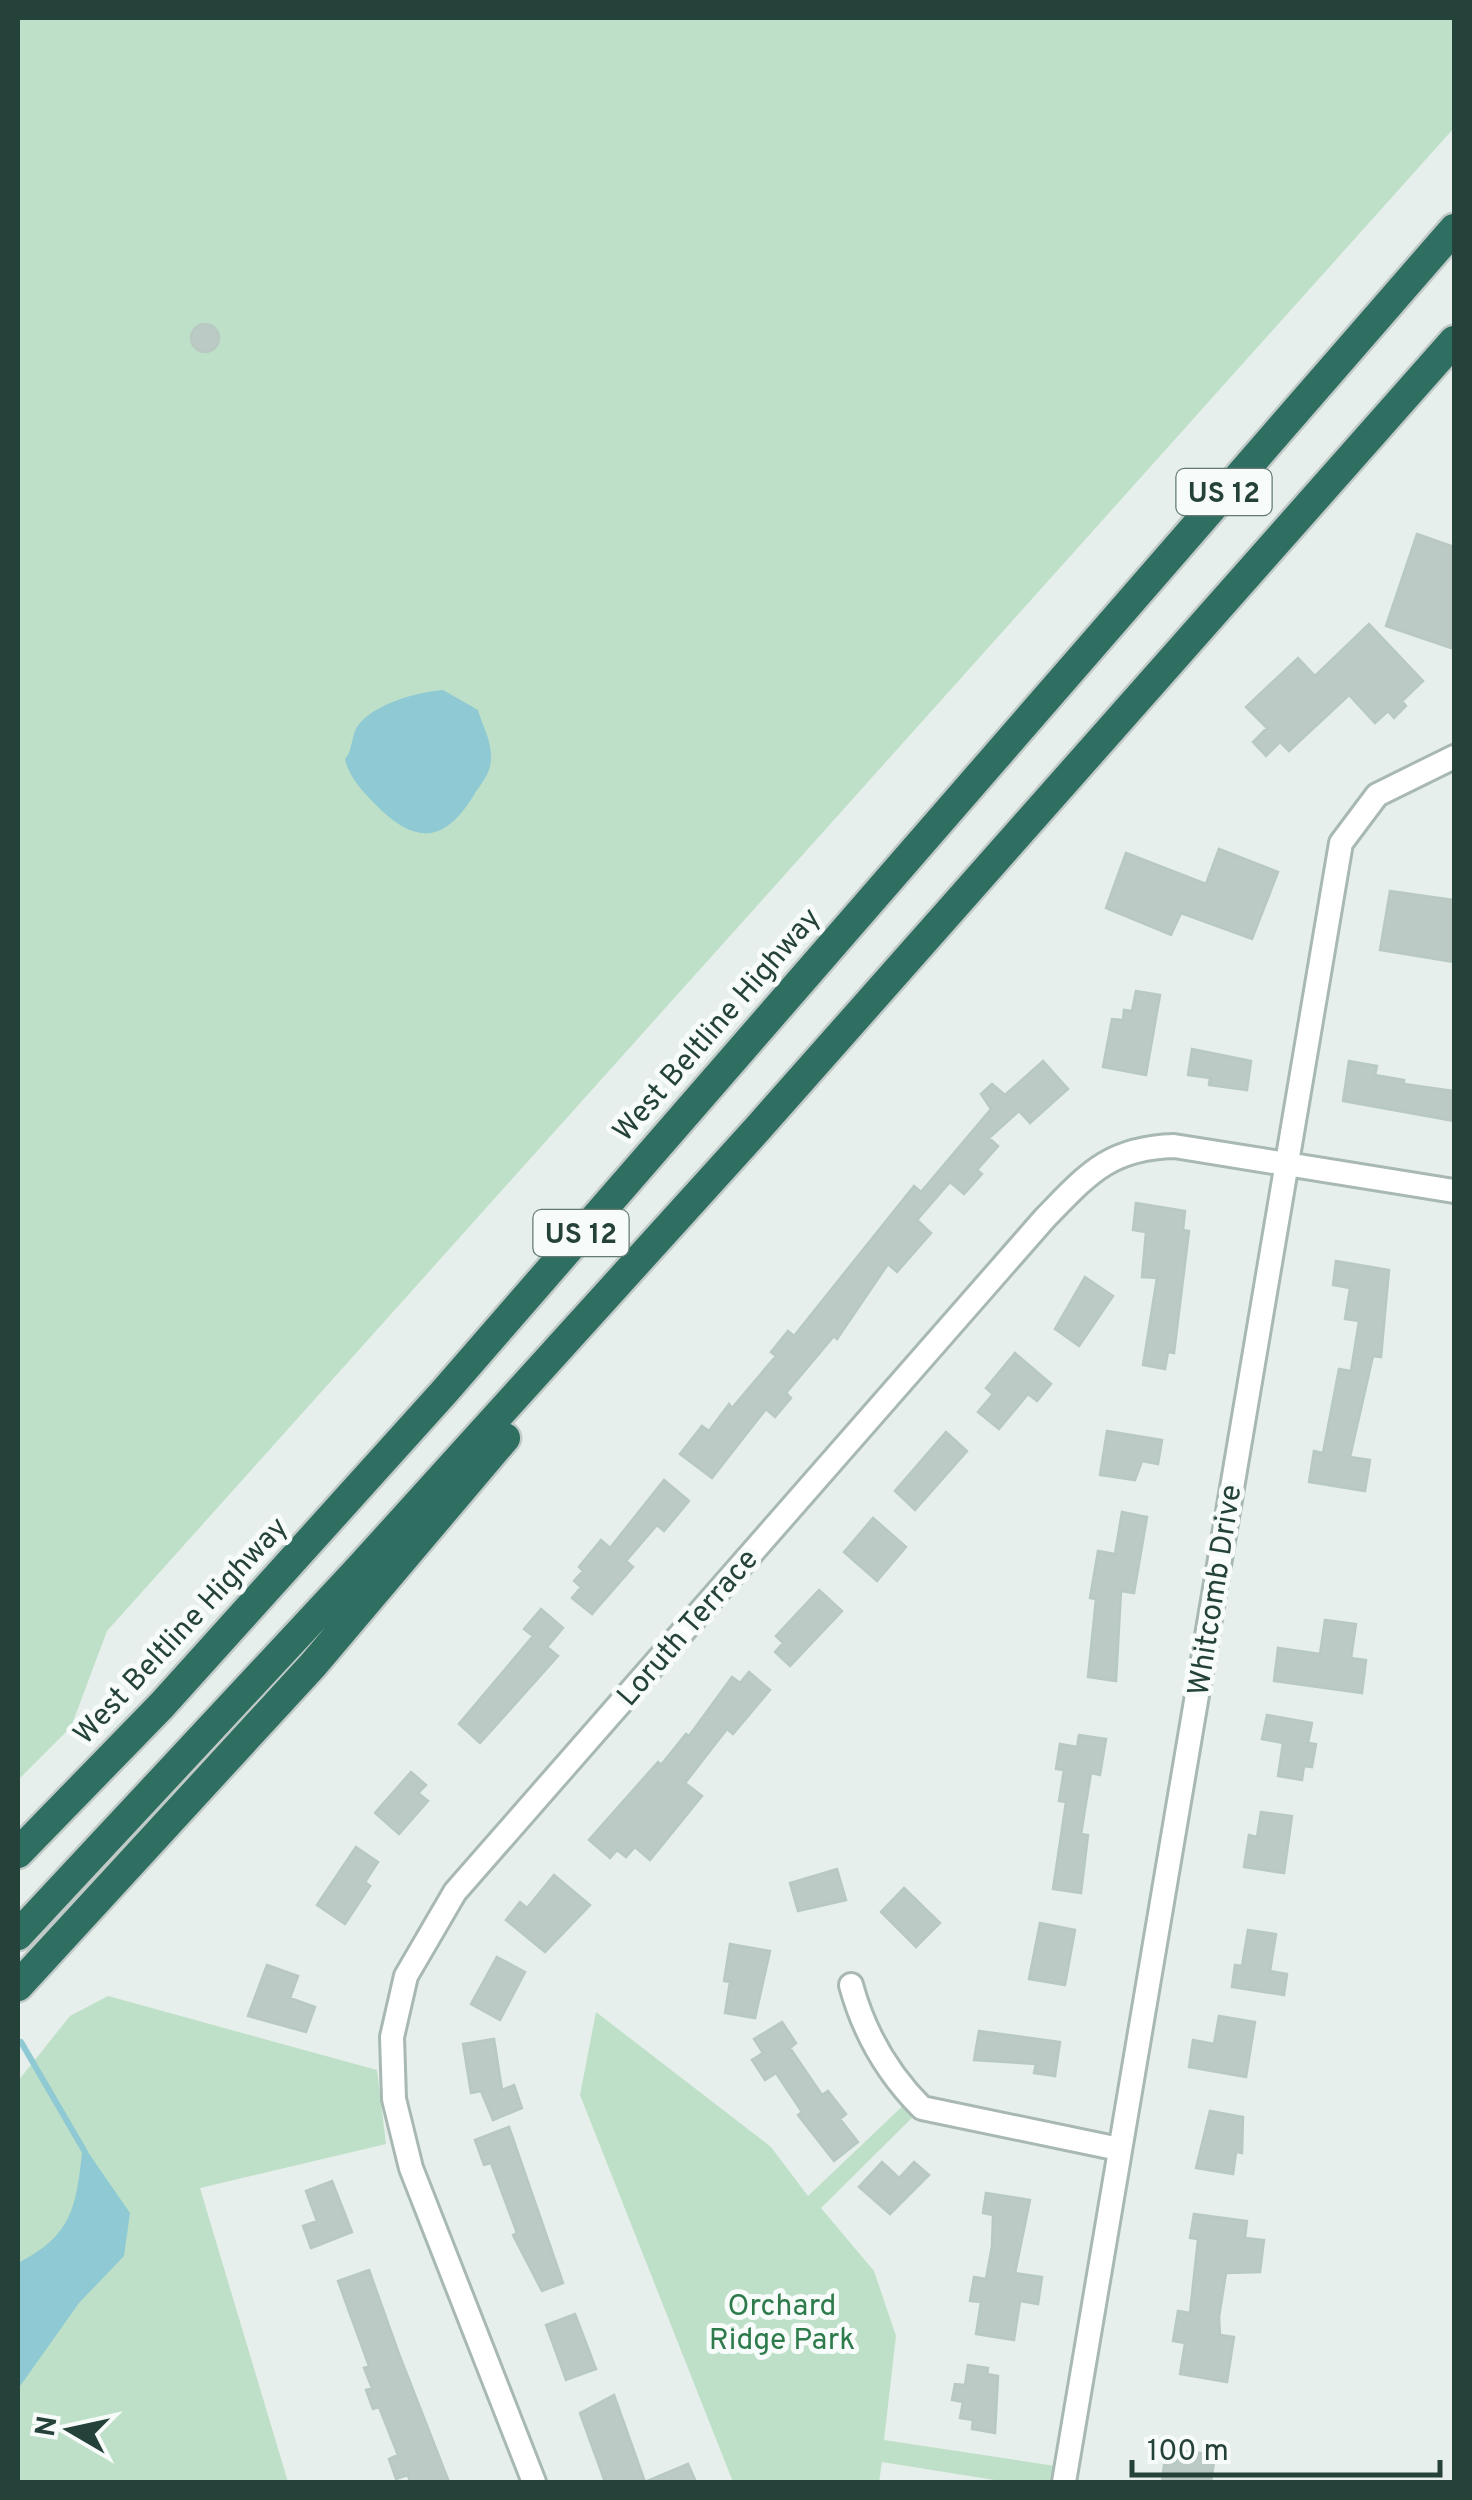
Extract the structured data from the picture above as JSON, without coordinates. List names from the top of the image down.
{
  "streets": {
    "highway": ["US 12", "West Beltline Highway"],
    "street": ["Whitcomb Drive", "Loruth Terrace"]
  },
  "crossings": [
    ["Whitcomb Drive", "Loruth Terrace"]
  ],
  "parks": ["Orchard Ridge Park"],
  "scale_bar": "100 m",
  "north": "left"
}
